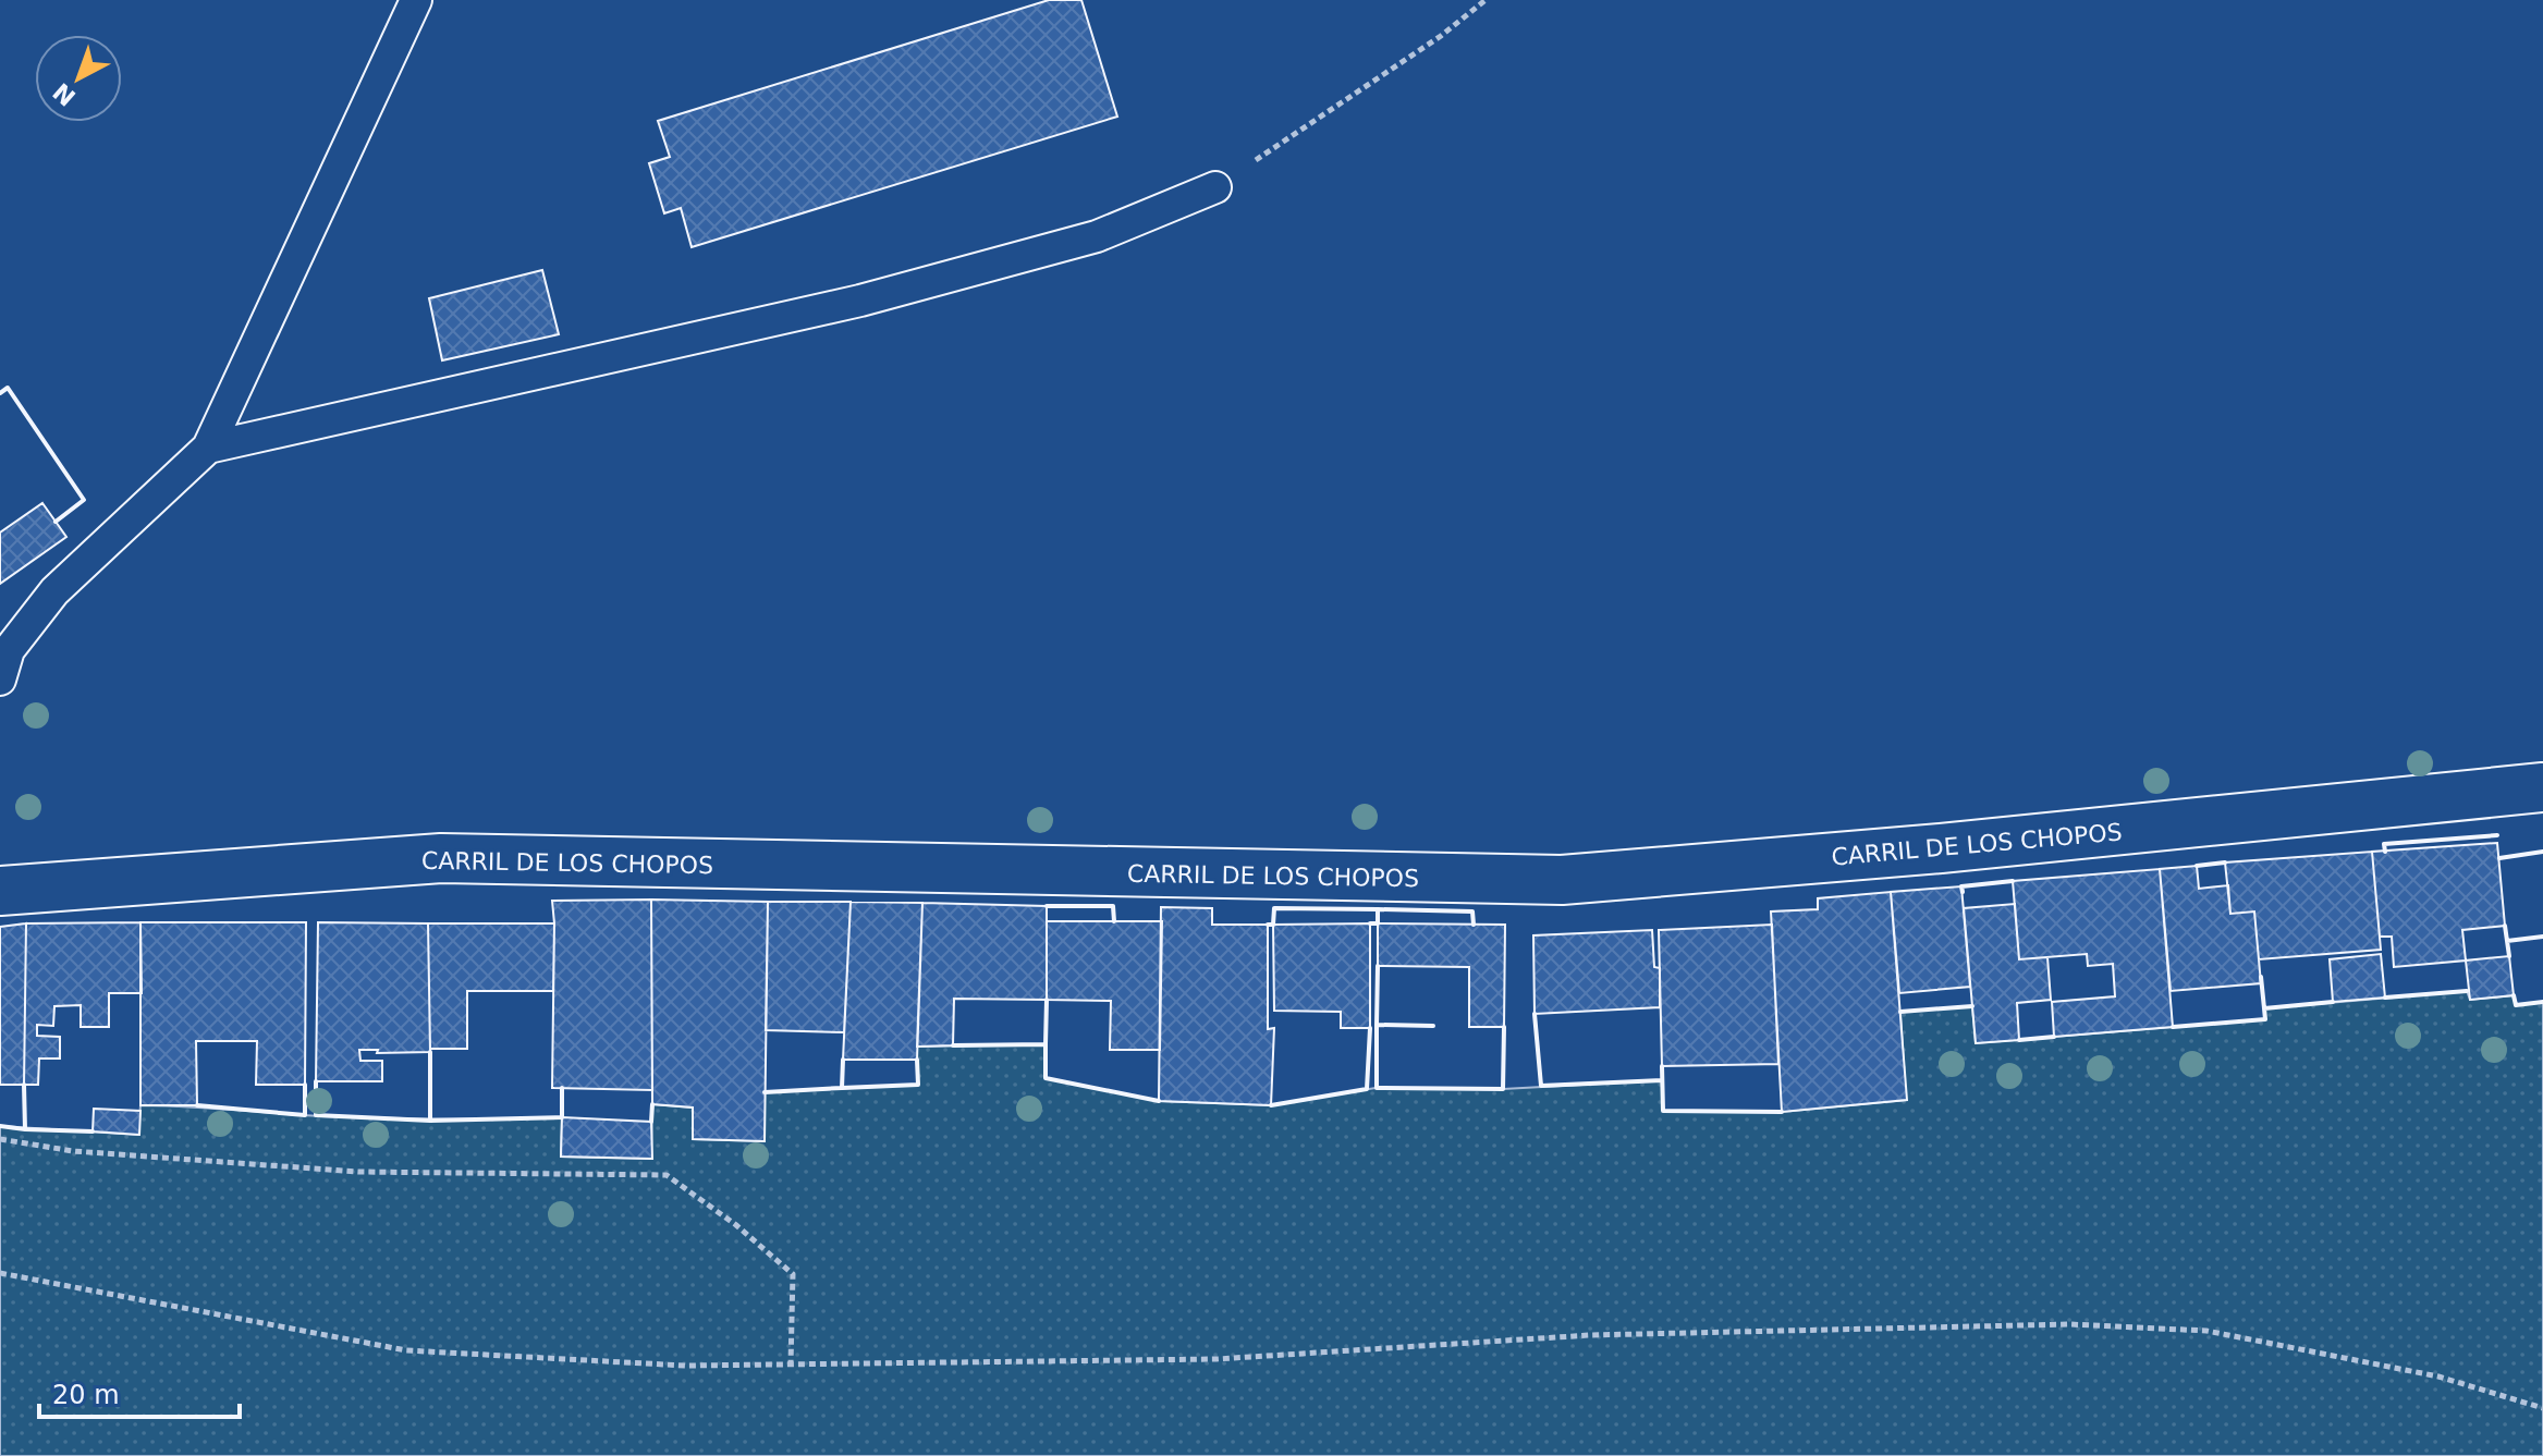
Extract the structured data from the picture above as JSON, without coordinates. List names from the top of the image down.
{
  "streets": {
    "street": ["CARRIL DE LOS CHOPOS"]
  },
  "scale_bar": "20 m",
  "north": "bottom left"
}
